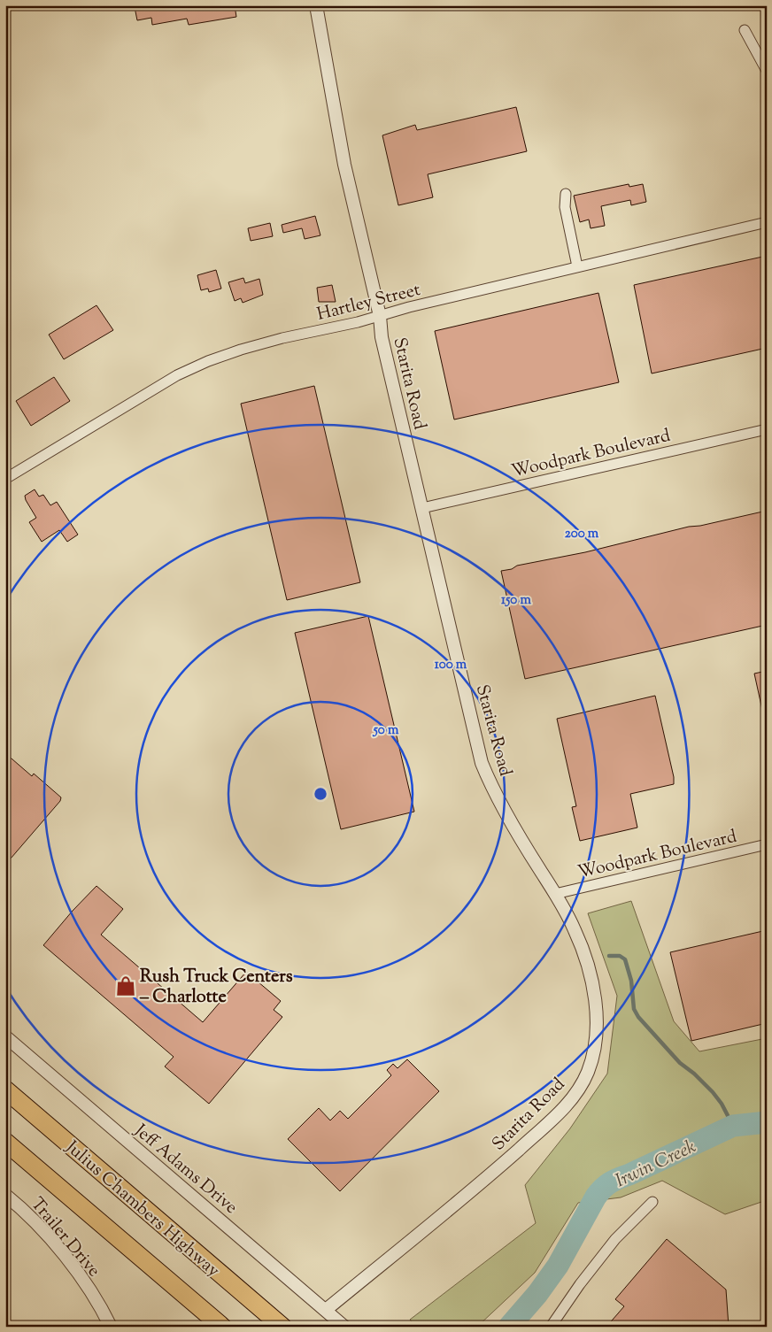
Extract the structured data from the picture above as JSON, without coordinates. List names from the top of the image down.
{
  "streets": {
    "highway": ["Julius Chambers Highway"],
    "street": [
      "Hartley Street",
      "Starita Road",
      "Woodpark Boulevard",
      "Jeff Adams Drive",
      "Trailer Drive"
    ]
  },
  "crossings": [
    ["Hartley Street", "Starita Road"],
    ["Starita Road", "Woodpark Boulevard"],
    ["Starita Road", "Jeff Adams Drive"]
  ],
  "water": ["Irwin Creek"],
  "places": {
    "shop": ["Rush Truck Centers – Charlotte"]
  },
  "rings": [
    "200 m",
    "150 m",
    "100 m",
    "50 m"
  ]
}
